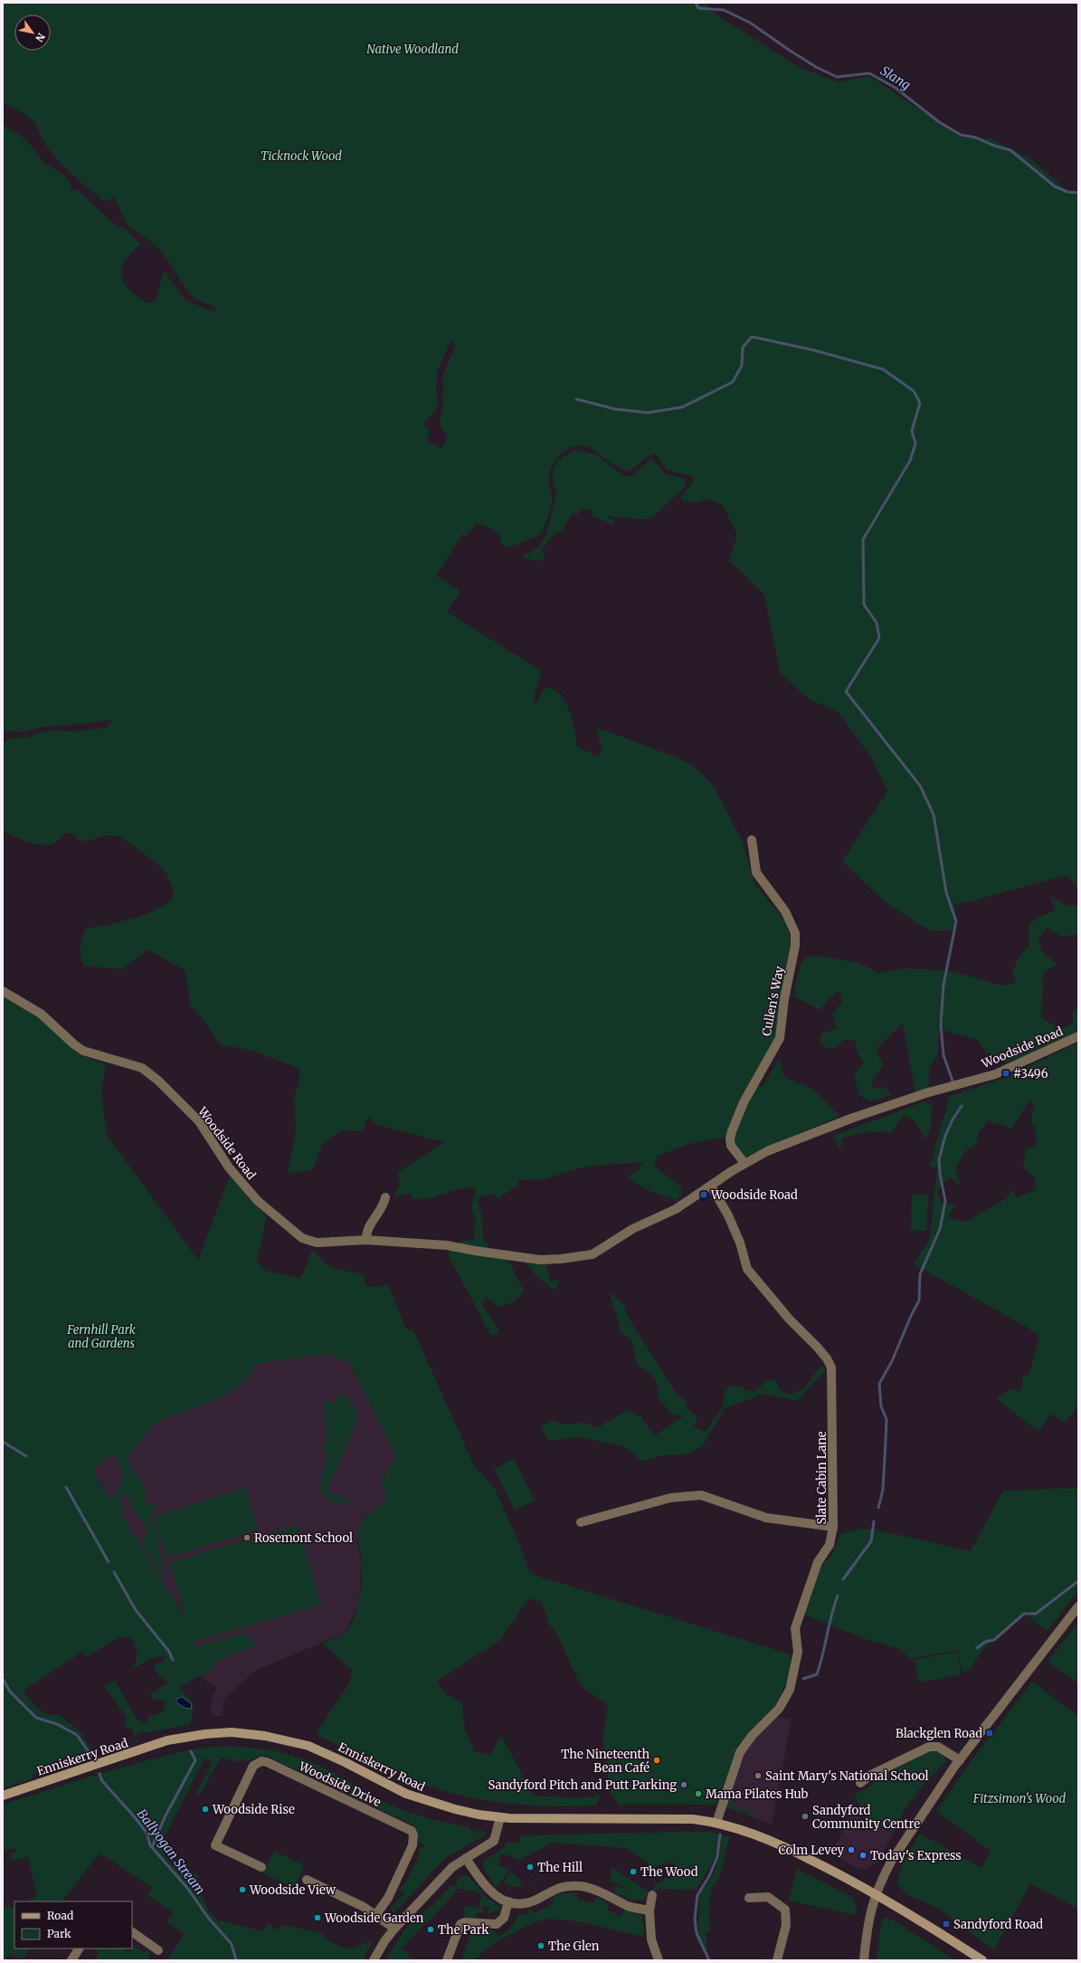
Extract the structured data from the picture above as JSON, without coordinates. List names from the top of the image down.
{
  "streets": {
    "main road": ["Enniskerry Road"],
    "street": [
      "Cullen's Way",
      "Woodside Road",
      "Slate Cabin Lane",
      "Woodside Drive"
    ]
  },
  "crossings": [
    ["Cullen's Way", "Woodside Road"],
    ["Woodside Road", "Slate Cabin Lane"],
    ["Slate Cabin Lane", "Enniskerry Road"]
  ],
  "water": ["Slang", "Ballyogan Stream"],
  "parks": [
    "Native Woodland",
    "Ticknock Wood",
    "Fernhill Park and Gardens",
    "Fitzsimon's Wood"
  ],
  "places": {
    "transit": [
      "#3496",
      "Woodside Road",
      "Blackglen Road",
      "Sandyford Road"
    ],
    "other": [
      "Rosemont School",
      "The Nineteenth Bean Café",
      "Saint Mary's National School",
      "Sandyford Pitch and Putt Parking",
      "Mama Pilates Hub",
      "Woodside Rise",
      "Sandyford Community Centre",
      "Colm Levey",
      "Today's Express",
      "The Hill",
      "The Wood",
      "Woodside View",
      "Woodside Garden",
      "The Park",
      "The Glen"
    ]
  },
  "legend": ["Road", "Park"],
  "north": "bottom right"
}
